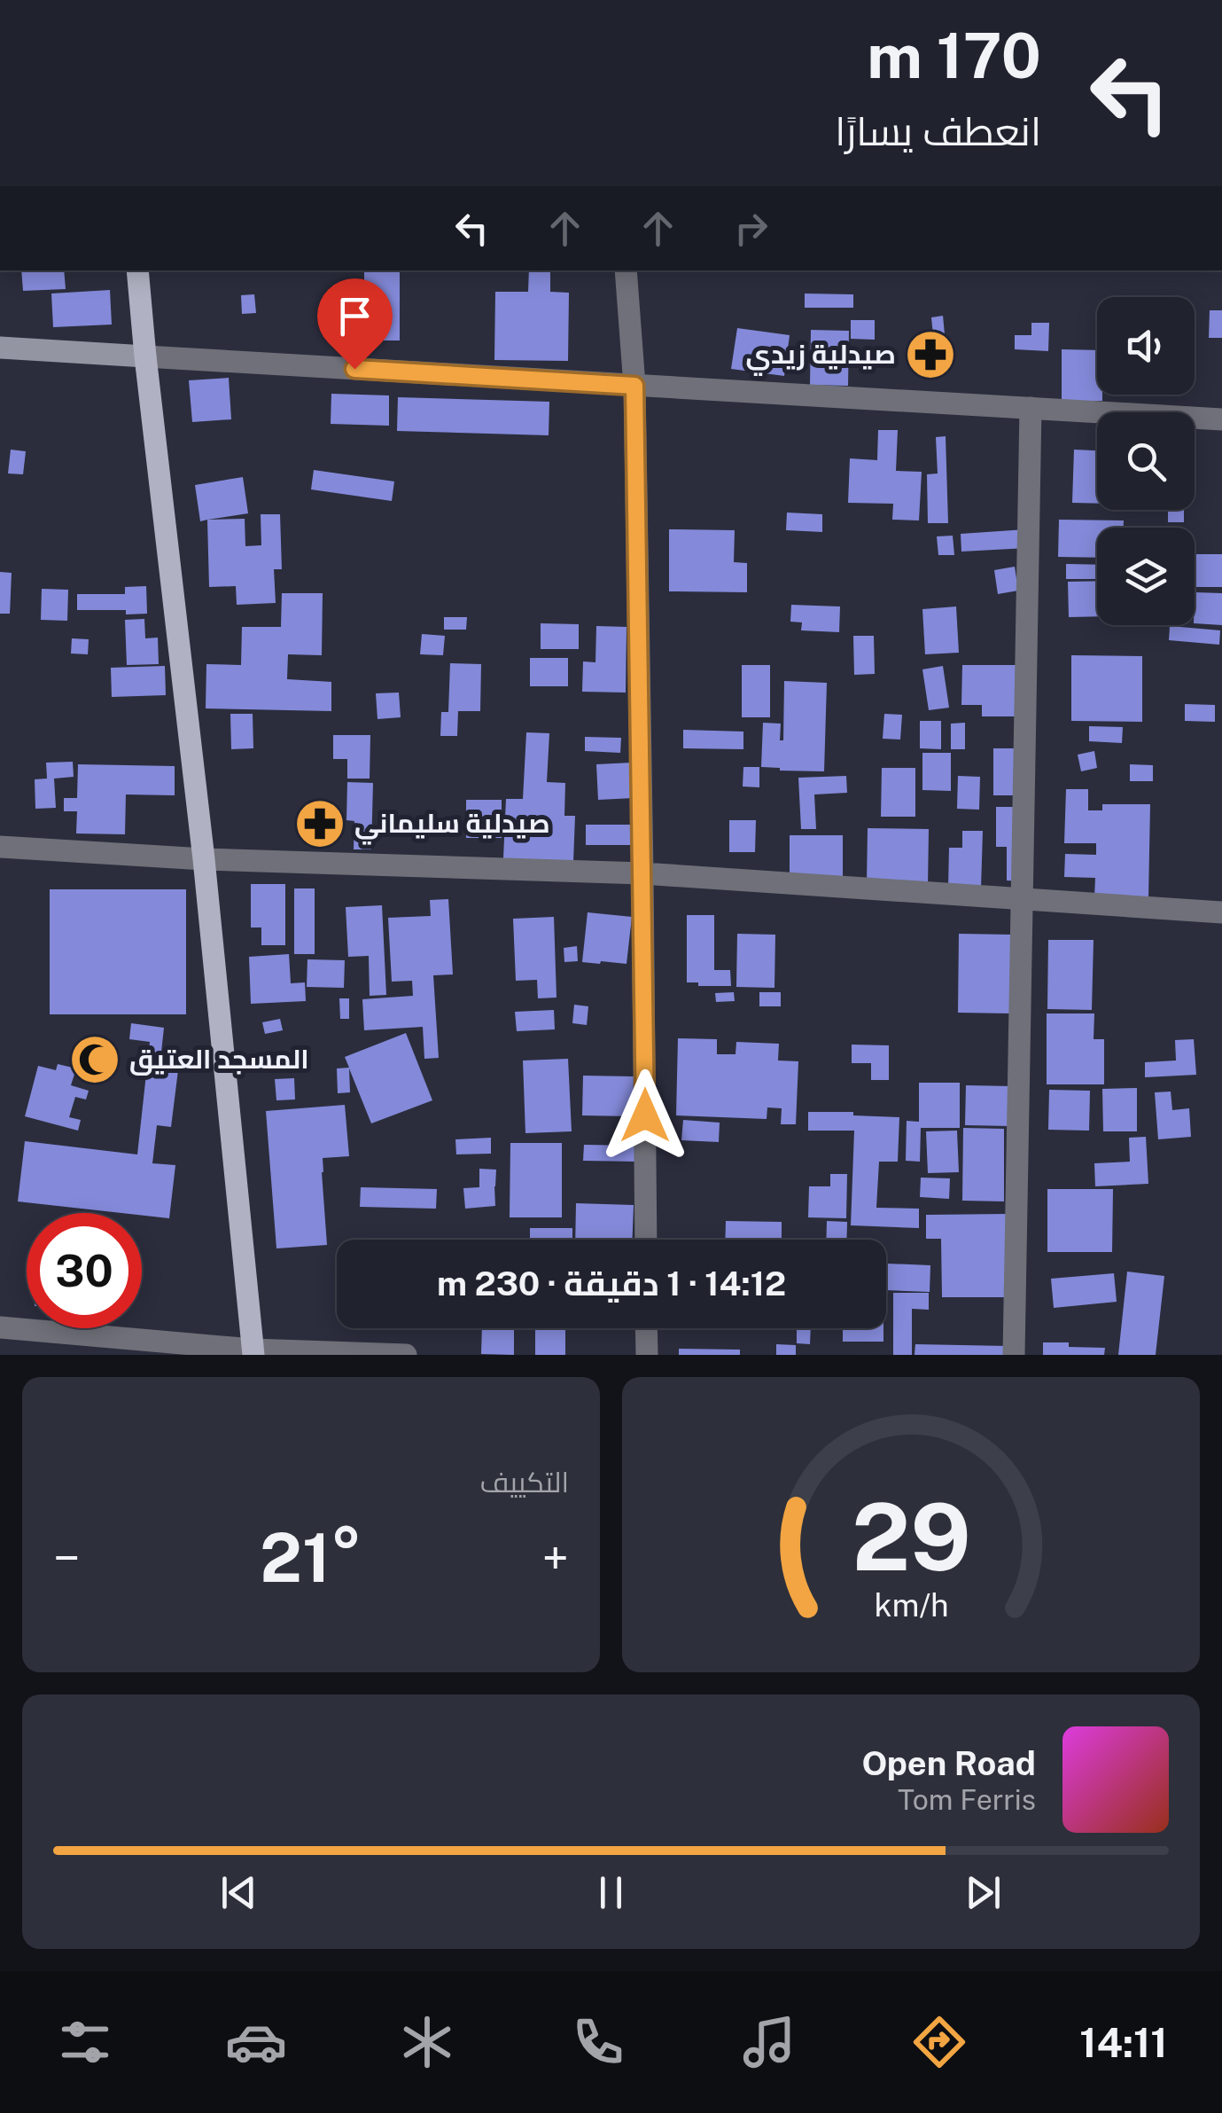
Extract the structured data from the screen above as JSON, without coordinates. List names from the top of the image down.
{
  "places": {
    "pharmacy": ["صيدلية زيدي", "صيدلية سليماني"],
    "mosque": ["المسجد العتيق"]
  },
  "page": {
    "turn": ["170 m", "انعطف يسارًا"],
    "limit": "30",
    "trip": "14:12 · 1 دقيقة · 230 m",
    "tile": "التكييف",
    "heat": ["−", "21°", "+"],
    "song": ["Open Road", "Tom Ferris"],
    "tabs": "14:11",
    "gauge": ["29", "km/h"]
  }
}
